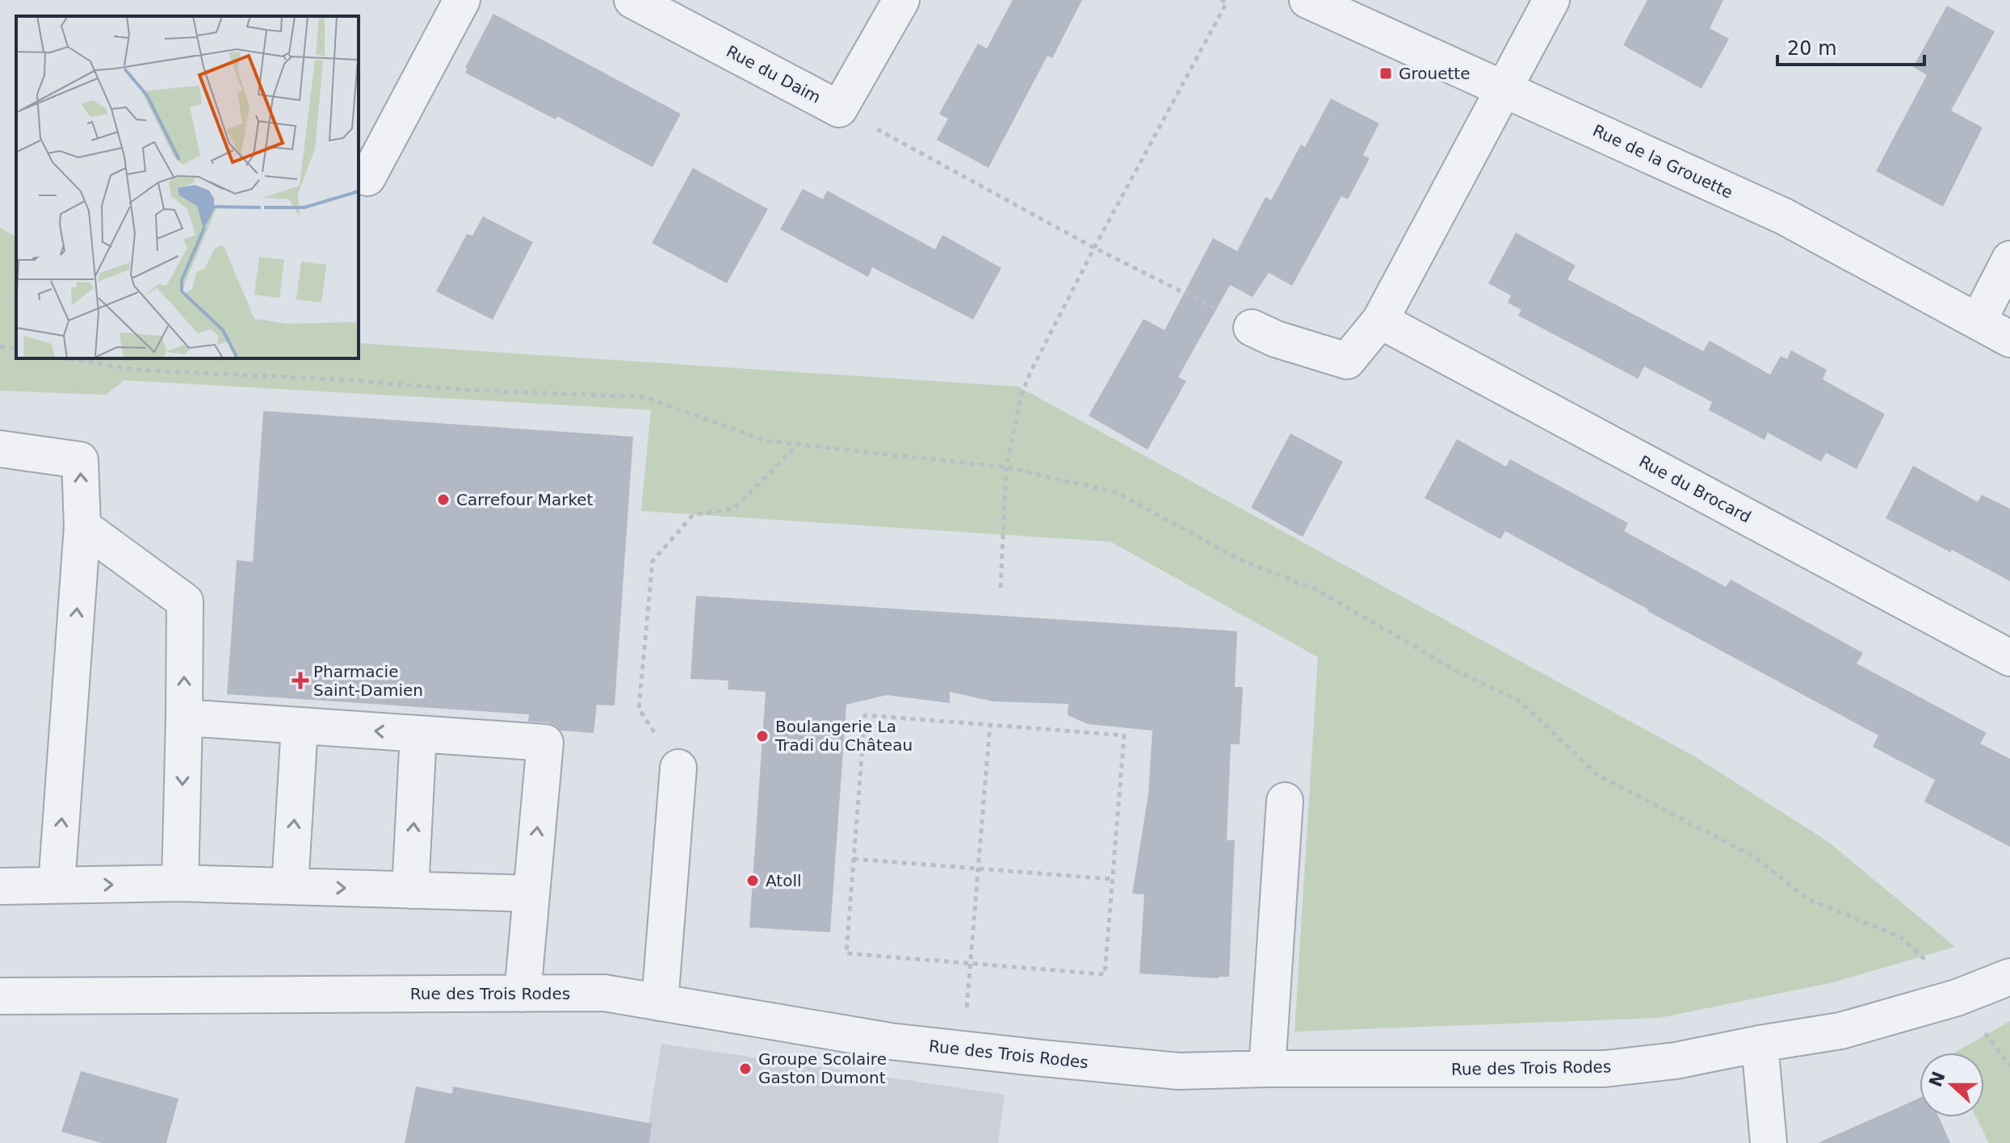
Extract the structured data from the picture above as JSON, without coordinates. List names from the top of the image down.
{
  "streets": {
    "street": [
      "Rue du Daim",
      "Rue de la Grouette",
      "Rue du Brocard",
      "Rue des Trois Rodes"
    ]
  },
  "places": {
    "transit": ["Grouette"],
    "other": [
      "Carrefour Market",
      "Boulangerie La Tradi du Château",
      "Atoll",
      "Groupe Scolaire Gaston Dumont"
    ],
    "health": ["Pharmacie Saint-Damien"]
  },
  "scale_bar": "20 m",
  "north": "left"
}
